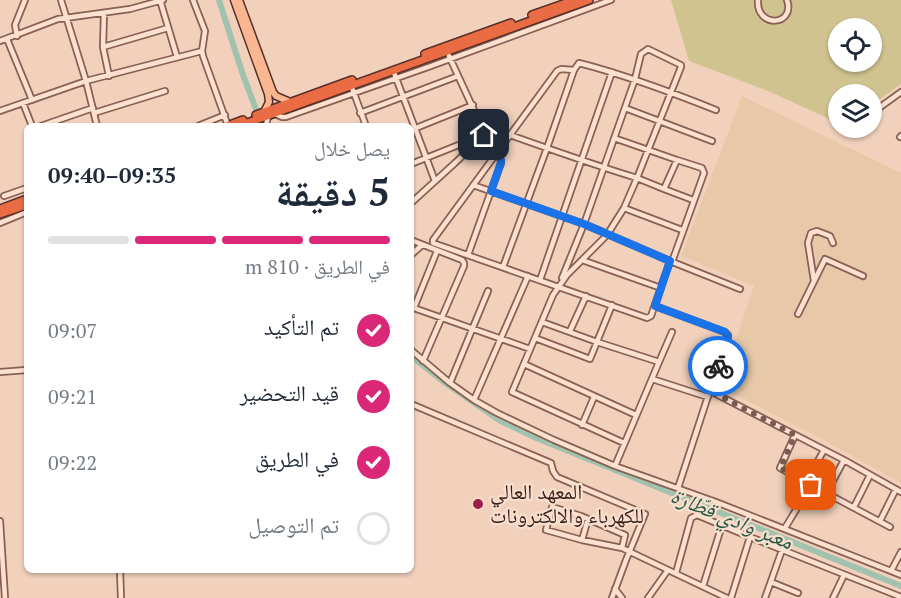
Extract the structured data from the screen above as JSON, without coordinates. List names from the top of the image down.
{
  "water": ["معبر وادي قطّارة"],
  "places": ["المعهد العالي للكهرباء والالكترونات"],
  "page": {
    "heading": ["5 دقيقة", "يصل خلال", "09:35–09:40"],
    "bar": "في الطريق · 810 m",
    "list": [
      ["تم التأكيد", "09:07"],
      ["قيد التحضير", "09:21"],
      ["في الطريق", "09:22"],
      "تم التوصيل"
    ]
  }
}
